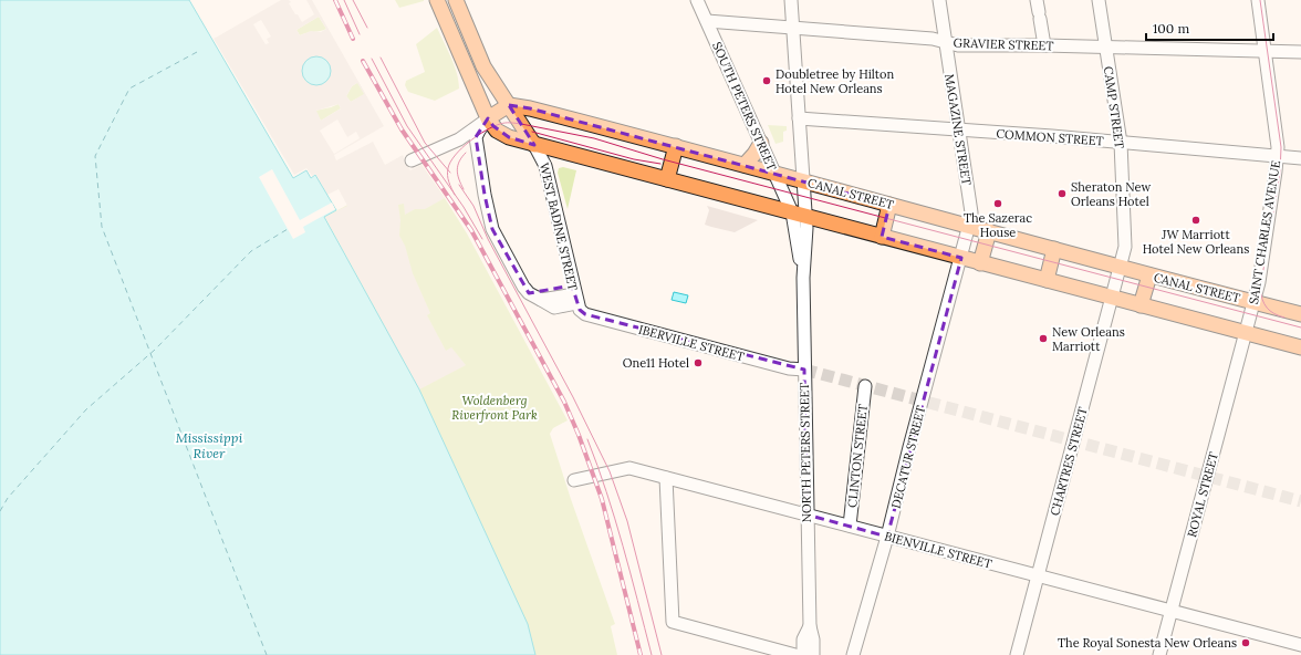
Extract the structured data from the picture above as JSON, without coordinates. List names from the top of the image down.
{
  "streets": {
    "main road": ["CANAL STREET"],
    "street": [
      "GRAVIER STREET",
      "SOUTH PETERS STREET",
      "CAMP STREET",
      "MAGAZINE STREET",
      "COMMON STREET",
      "WEST BADINE STREET",
      "SAINT CHARLES AVENUE",
      "IBERVILLE STREET",
      "NORTH PETERS STREET",
      "CLINTON STREET",
      "DECATUR STREET",
      "CHARTRES STREET",
      "ROYAL STREET",
      "BIENVILLE STREET"
    ]
  },
  "crossings": [
    ["GRAVIER STREET", "SOUTH PETERS STREET"],
    ["GRAVIER STREET", "CAMP STREET"],
    ["GRAVIER STREET", "MAGAZINE STREET"],
    ["GRAVIER STREET", "SAINT CHARLES AVENUE"],
    ["SOUTH PETERS STREET", "CANAL STREET"],
    ["SOUTH PETERS STREET", "NORTH PETERS STREET"],
    ["CAMP STREET", "COMMON STREET"],
    ["CAMP STREET", "CANAL STREET"],
    ["CAMP STREET", "CHARTRES STREET"],
    ["MAGAZINE STREET", "COMMON STREET"],
    ["MAGAZINE STREET", "CANAL STREET"],
    ["MAGAZINE STREET", "DECATUR STREET"],
    ["COMMON STREET", "SAINT CHARLES AVENUE"],
    ["CANAL STREET", "SAINT CHARLES AVENUE"],
    ["CANAL STREET", "CHARTRES STREET"],
    ["WEST BADINE STREET", "IBERVILLE STREET"],
    ["SAINT CHARLES AVENUE", "ROYAL STREET"],
    ["IBERVILLE STREET", "NORTH PETERS STREET"],
    ["NORTH PETERS STREET", "BIENVILLE STREET"],
    ["CLINTON STREET", "BIENVILLE STREET"],
    ["DECATUR STREET", "BIENVILLE STREET"],
    ["CHARTRES STREET", "BIENVILLE STREET"],
    ["ROYAL STREET", "BIENVILLE STREET"]
  ],
  "water": ["Mississippi River"],
  "parks": ["Woldenberg Riverfront Park"],
  "places": [
    "Doubletree by Hilton Hotel New Orleans",
    "Sheraton New Orleans Hotel",
    "The Sazerac House",
    "JW Marriott Hotel New Orleans",
    "New Orleans Marriott",
    "One11 Hotel",
    "The Royal Sonesta New Orleans"
  ],
  "scale_bar": "100 m"
}
